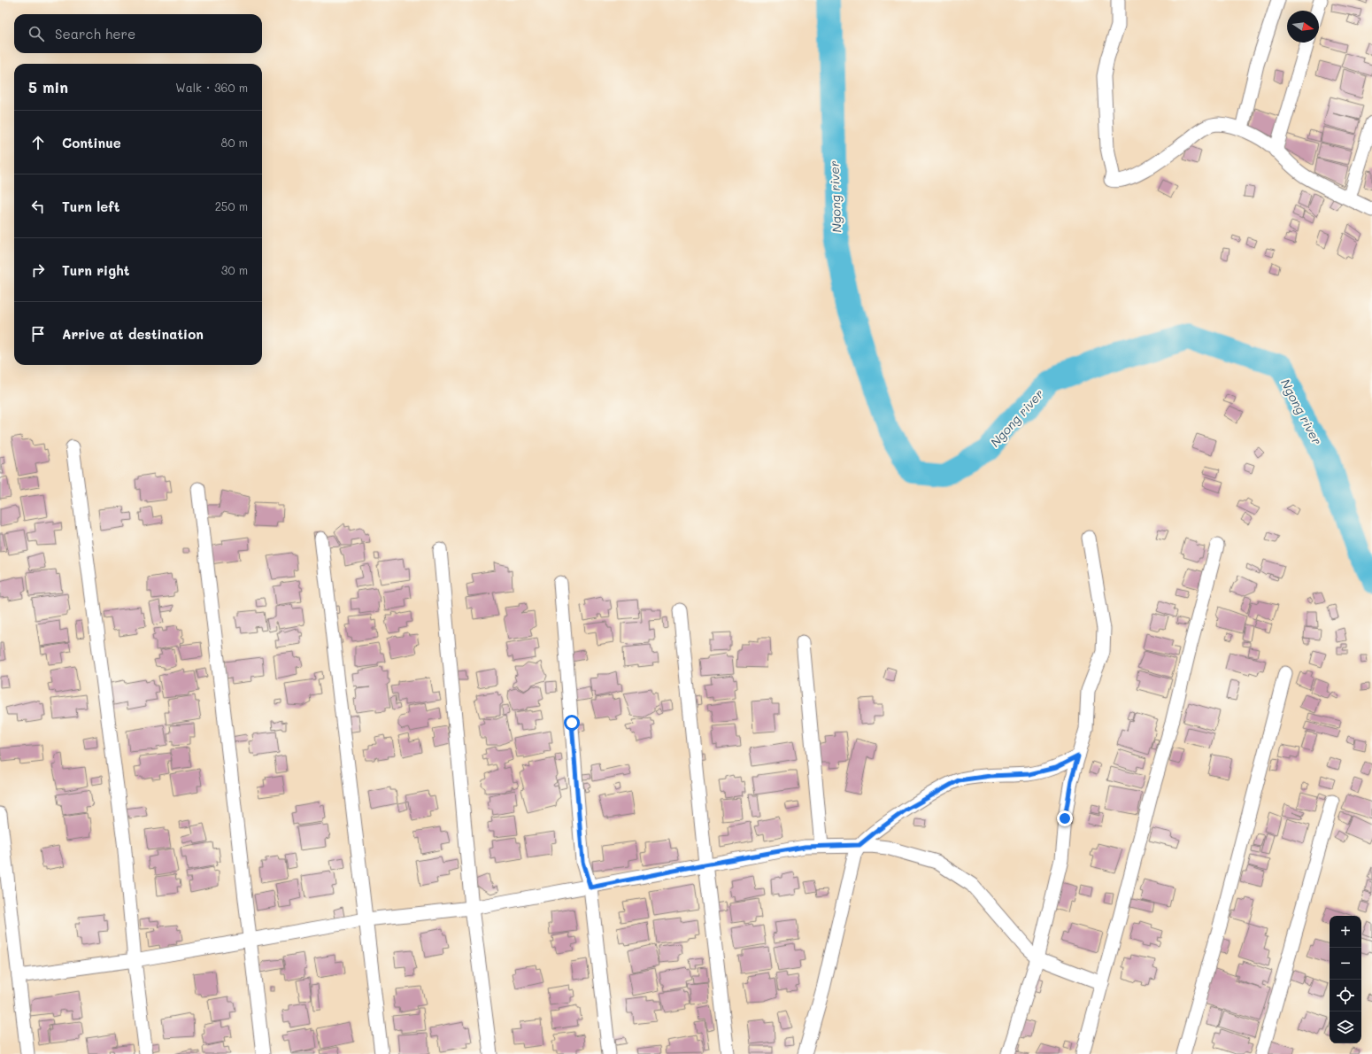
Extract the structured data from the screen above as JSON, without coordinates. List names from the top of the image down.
{
  "water": ["Ngong river"],
  "north": "right",
  "page": {
    "search": "Search here",
    "heading": ["5 min", "Walk · 360 m"],
    "list": [
      ["Continue", "80 m"],
      ["Turn left", "250 m"],
      ["Turn right", "30 m"],
      "Arrive at destination"
    ],
    "map_buttons": ["+", "−"]
  }
}
